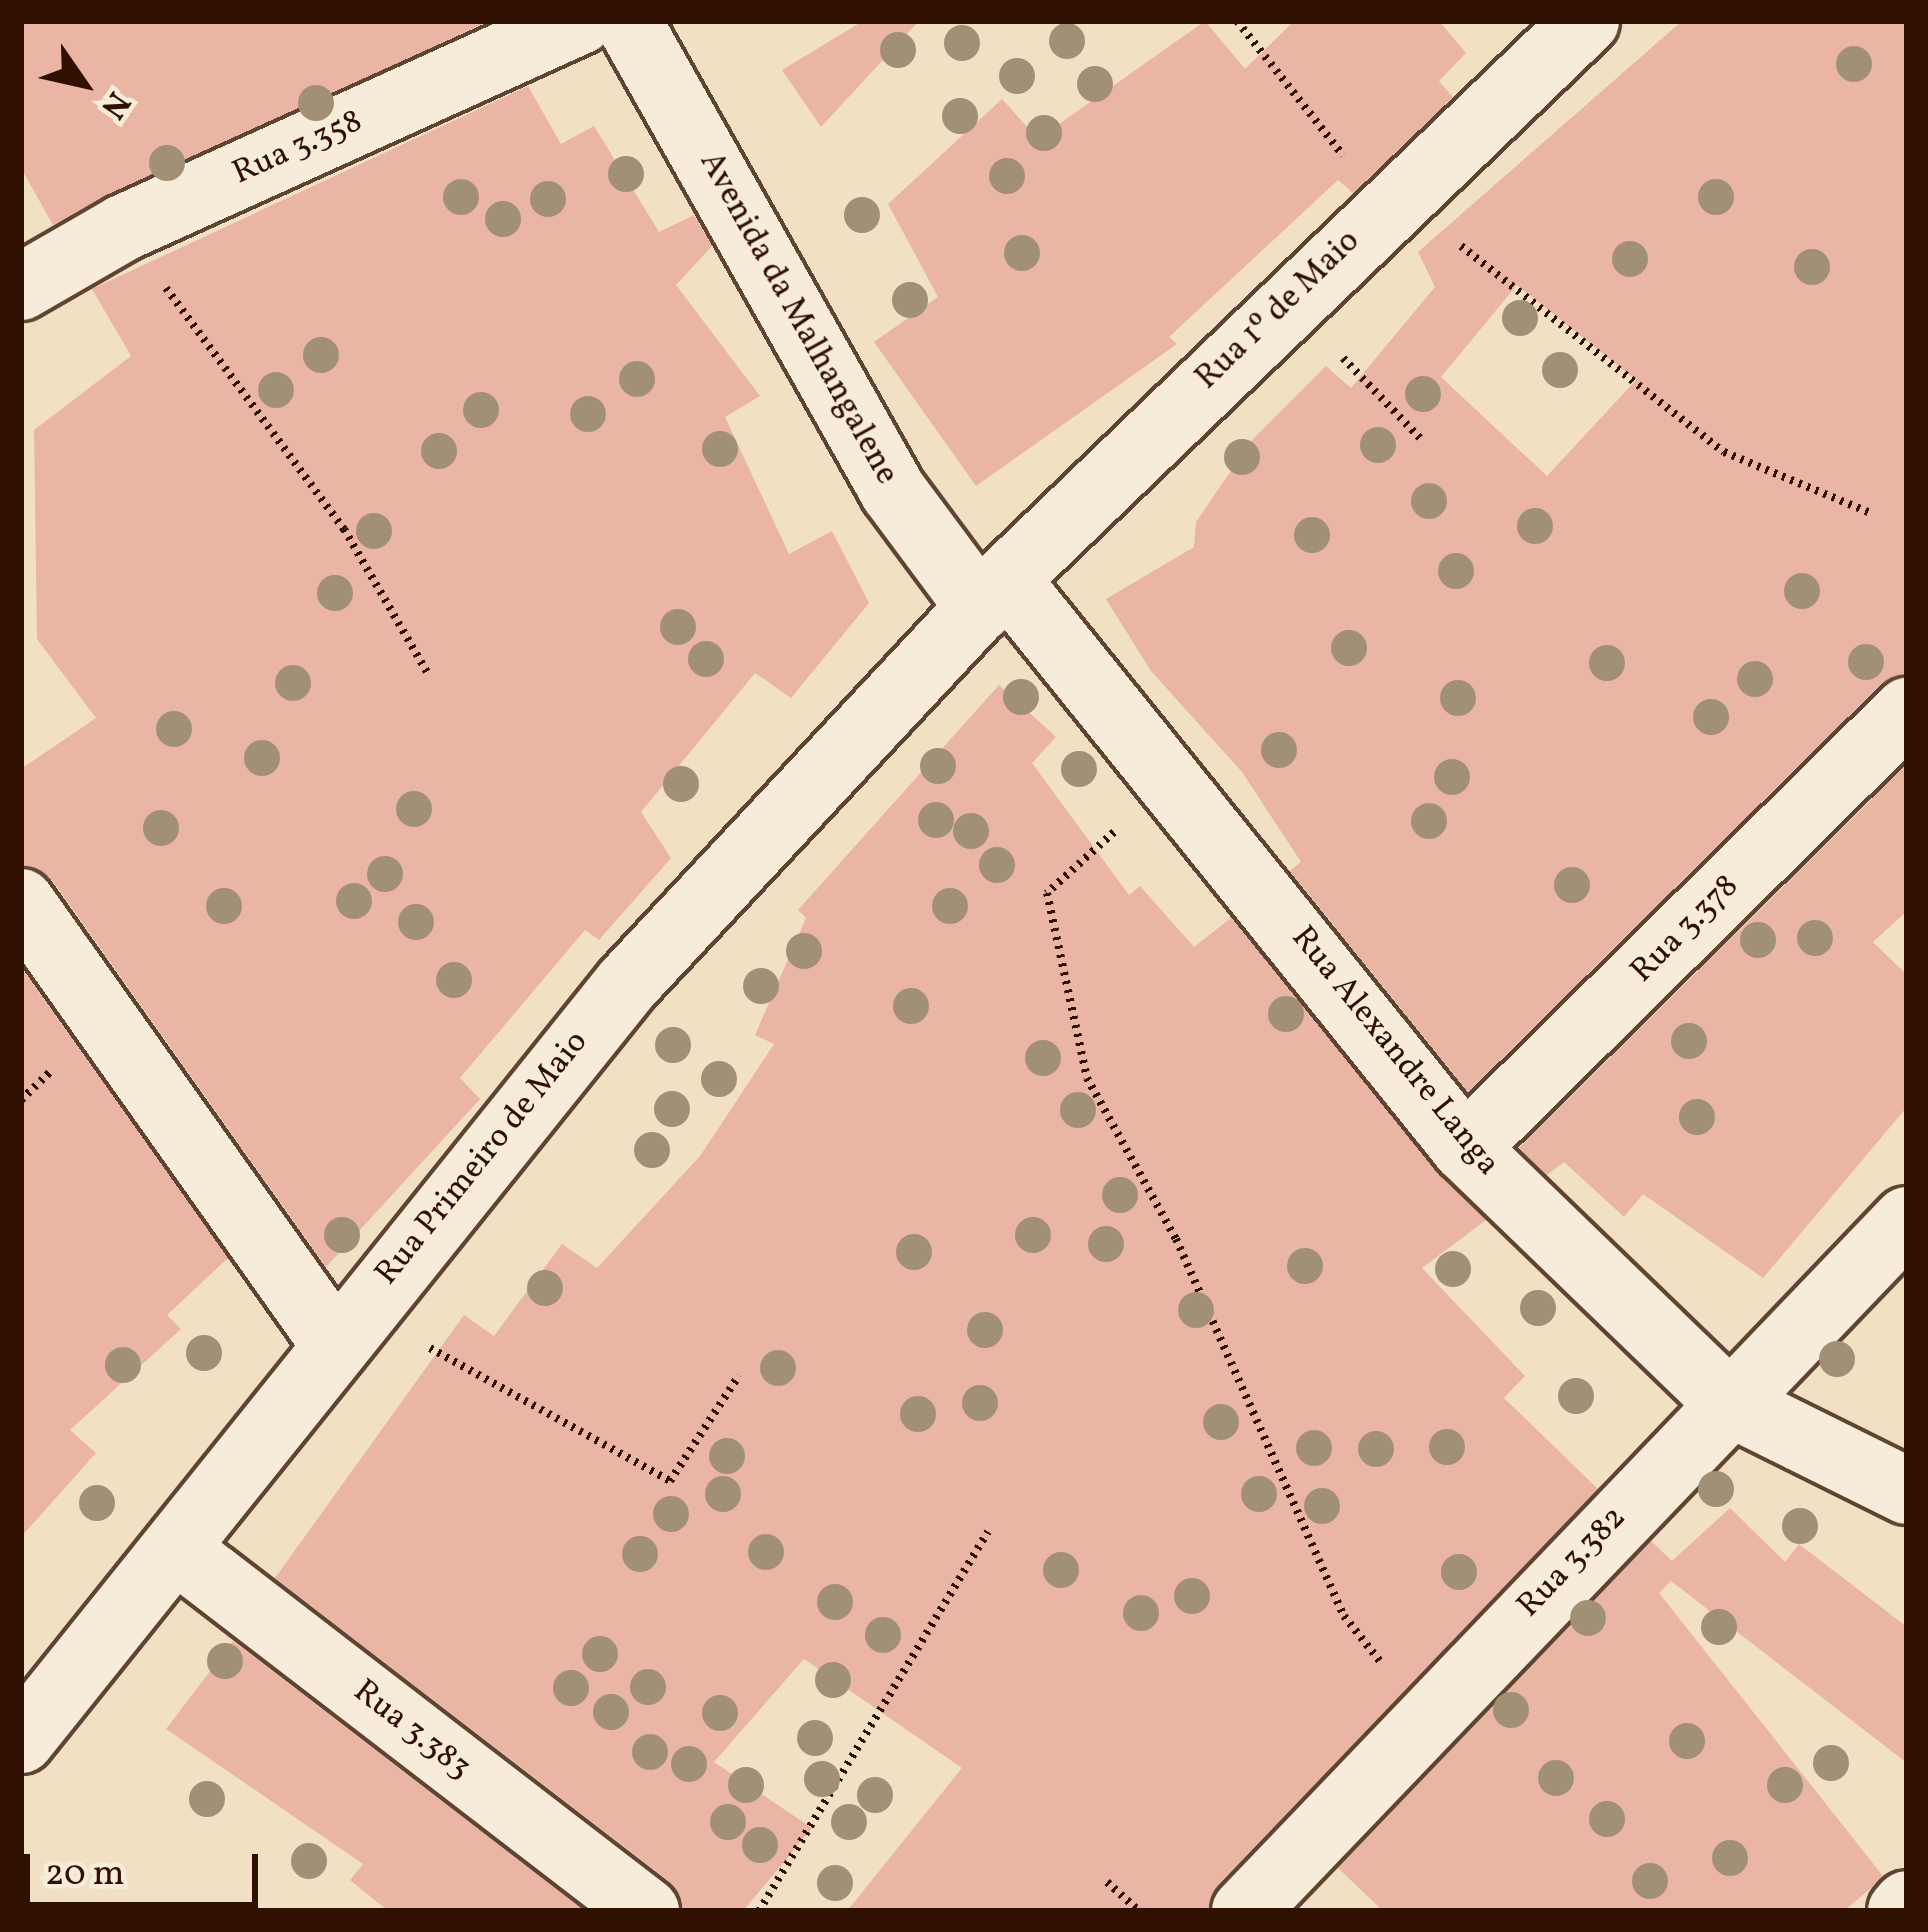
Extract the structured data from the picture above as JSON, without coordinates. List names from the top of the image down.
{
  "streets": {
    "street": [
      "Rua 3.358",
      "Rua 1º de Maio",
      "Avenida da Malhangalene",
      "Rua 3.378",
      "Rua Alexandre Langa",
      "Rua Primeiro de Maio",
      "Rua 3.382",
      "Rua 3.383"
    ]
  },
  "crossings": [
    ["Rua 1º de Maio", "Avenida da Malhangalene"],
    ["Rua 1º de Maio", "Rua Alexandre Langa"],
    ["Rua 1º de Maio", "Rua Primeiro de Maio"],
    ["Avenida da Malhangalene", "Rua Alexandre Langa"],
    ["Avenida da Malhangalene", "Rua Primeiro de Maio"],
    ["Rua 3.378", "Rua Alexandre Langa"],
    ["Rua Alexandre Langa", "Rua Primeiro de Maio"],
    ["Rua Alexandre Langa", "Rua 3.382"],
    ["Rua Primeiro de Maio", "Rua 3.383"]
  ],
  "scale_bar": "20 m",
  "north": "bottom right"
}
